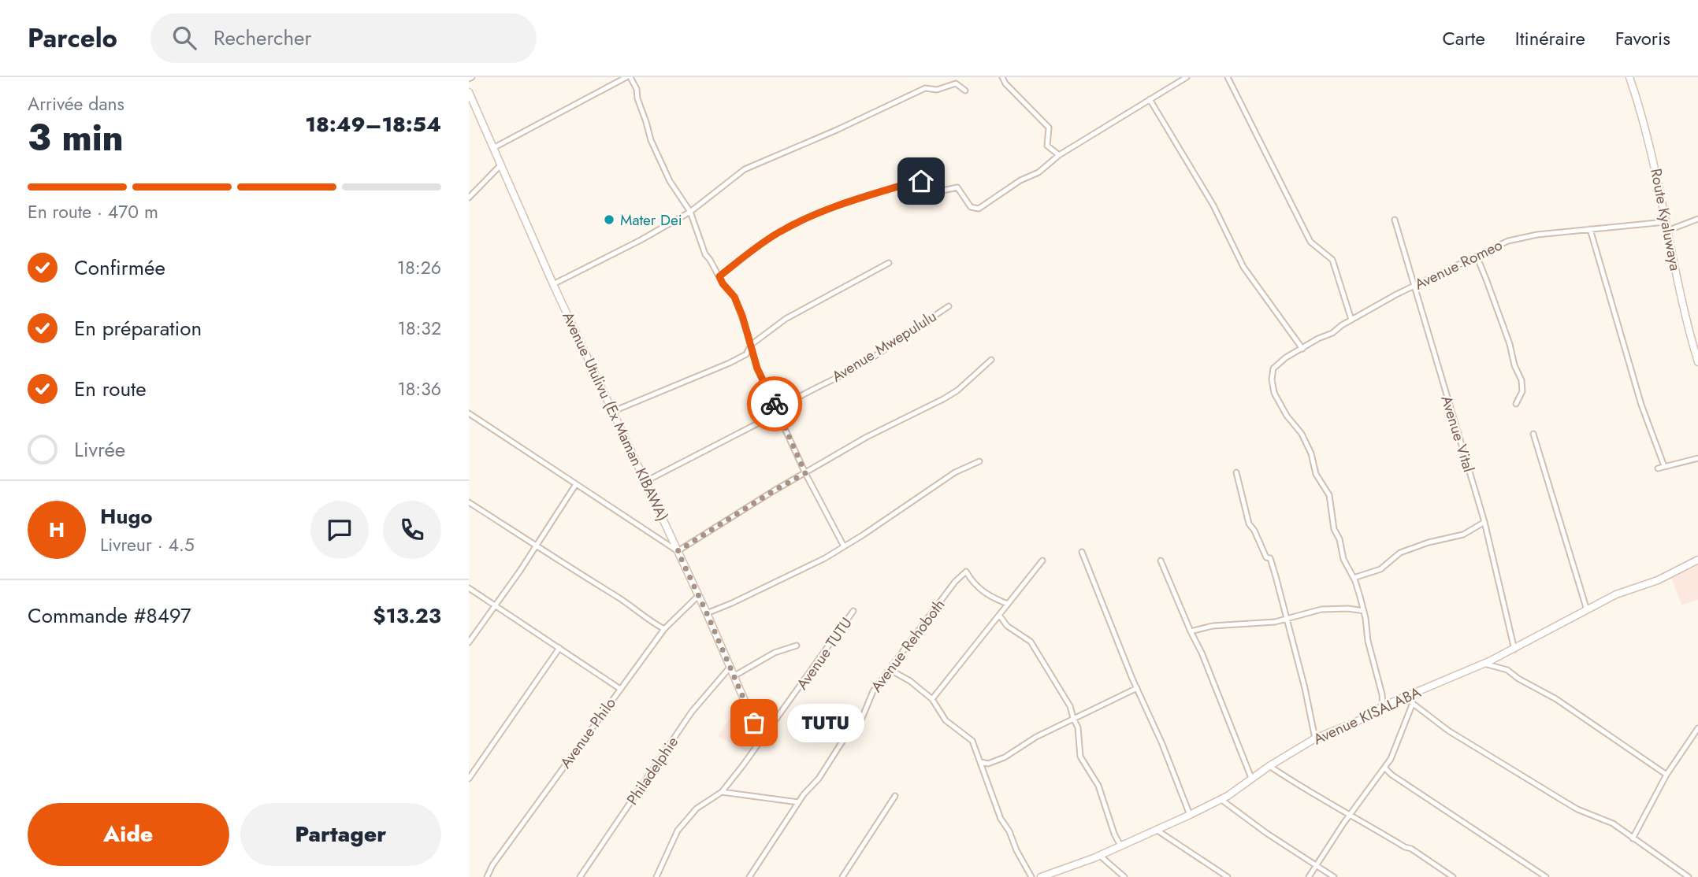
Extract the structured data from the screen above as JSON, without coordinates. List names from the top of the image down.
{
  "streets": {
    "street": [
      "Route Kyaluwaya",
      "Avenue Romeo",
      "Avenue Mwepululu",
      "Avenue Utulivu (Ex Maman KIBAWA)",
      "Avenue Vital",
      "Avenue Rehoboth",
      "Avenue TUTU",
      "Avenue KISALABA",
      "Avenue Philo",
      "Philadelphie"
    ]
  },
  "crossings": [
    ["Route Kyaluwaya", "Avenue Romeo"],
    ["Avenue Romeo", "Avenue Vital"],
    ["Avenue Mwepululu", "Avenue Utulivu (Ex Maman KIBAWA)"],
    ["Avenue Utulivu (Ex Maman KIBAWA)", "Avenue TUTU"],
    ["Avenue Utulivu (Ex Maman KIBAWA)", "Avenue Philo"],
    ["Avenue Utulivu (Ex Maman KIBAWA)", "Philadelphie"],
    ["Avenue Vital", "Avenue KISALABA"]
  ],
  "places": ["Mater Dei", "TUTU"],
  "page": {
    "header": "Parcelo",
    "search": "Rechercher",
    "nav": ["Carte", "Itinéraire", "Favoris"],
    "heading": ["3 min", "Arrivée dans", "18:49–18:54"],
    "panel": [
      "Hugo",
      "Livreur · 4.5",
      "Commande #8497",
      "$13.23"
    ],
    "bar": "En route · 470 m",
    "list": [
      ["Confirmée", "18:26"],
      ["En préparation", "18:32"],
      ["En route", "18:36"],
      "Livrée"
    ],
    "round": "H",
    "bubble": "TUTU",
    "buttons": ["Aide", "Partager"]
  }
}
